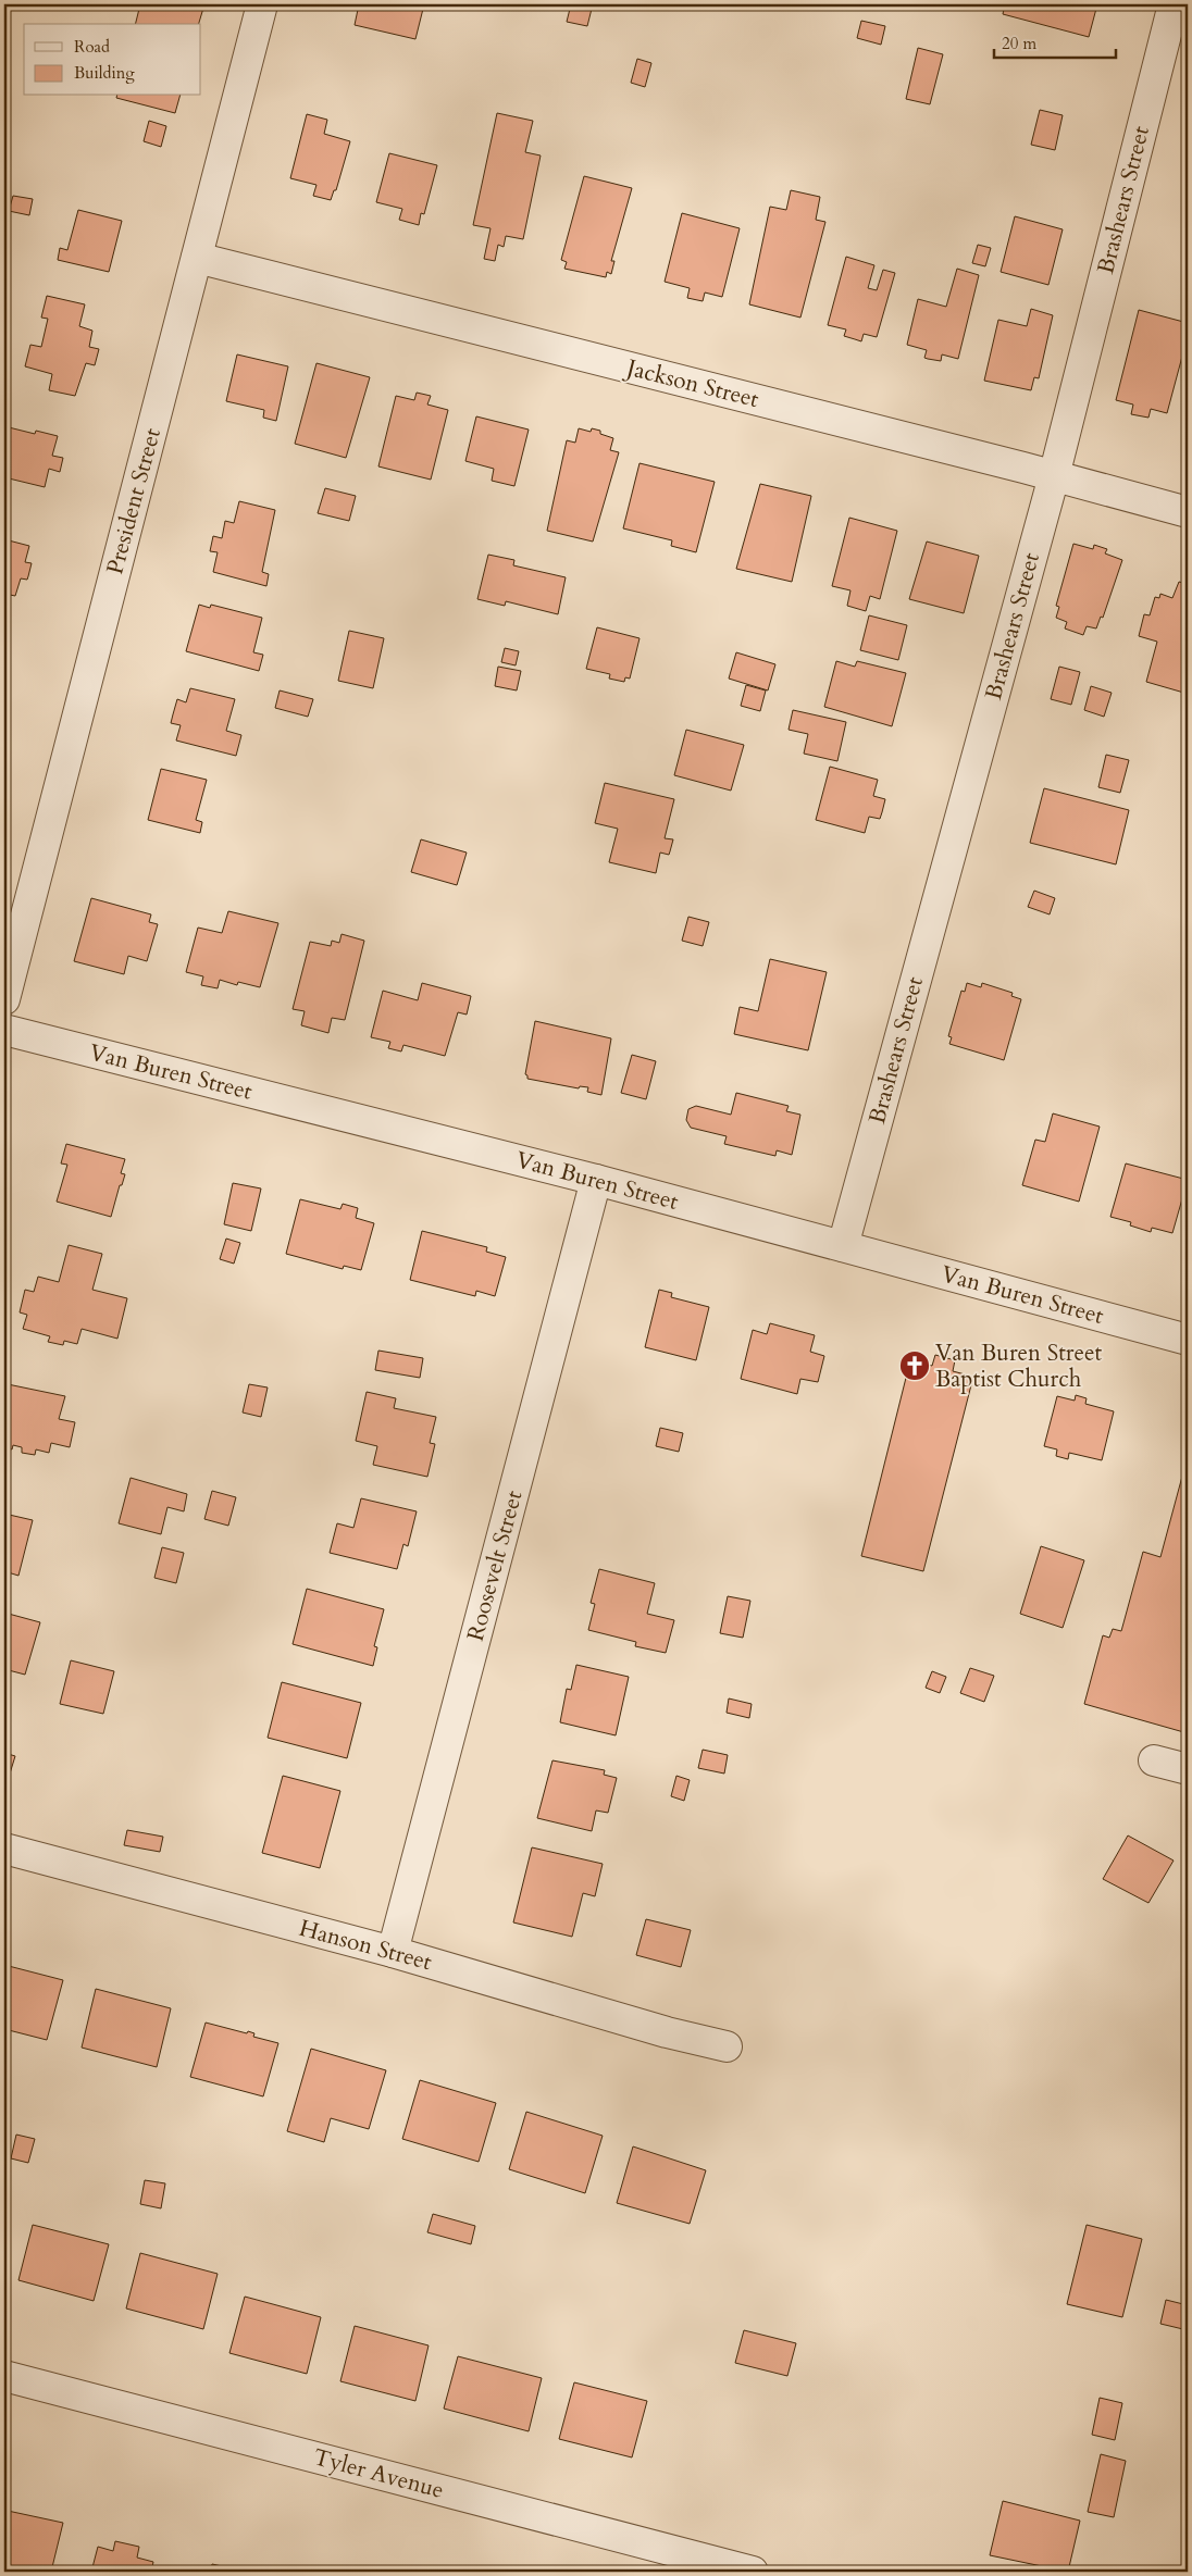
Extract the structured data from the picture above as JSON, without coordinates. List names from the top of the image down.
{
  "streets": {
    "street": [
      "Brashears Street",
      "Jackson Street",
      "President Street",
      "Van Buren Street",
      "Roosevelt Street",
      "Hanson Street",
      "Tyler Avenue"
    ]
  },
  "crossings": [
    ["Brashears Street", "Jackson Street"],
    ["Brashears Street", "Van Buren Street"],
    ["Jackson Street", "President Street"],
    ["Van Buren Street", "Roosevelt Street"],
    ["Roosevelt Street", "Hanson Street"]
  ],
  "places": {
    "church": ["Van Buren Street Baptist Church"]
  },
  "legend": ["Road", "Building"],
  "scale_bar": "20 m"
}
